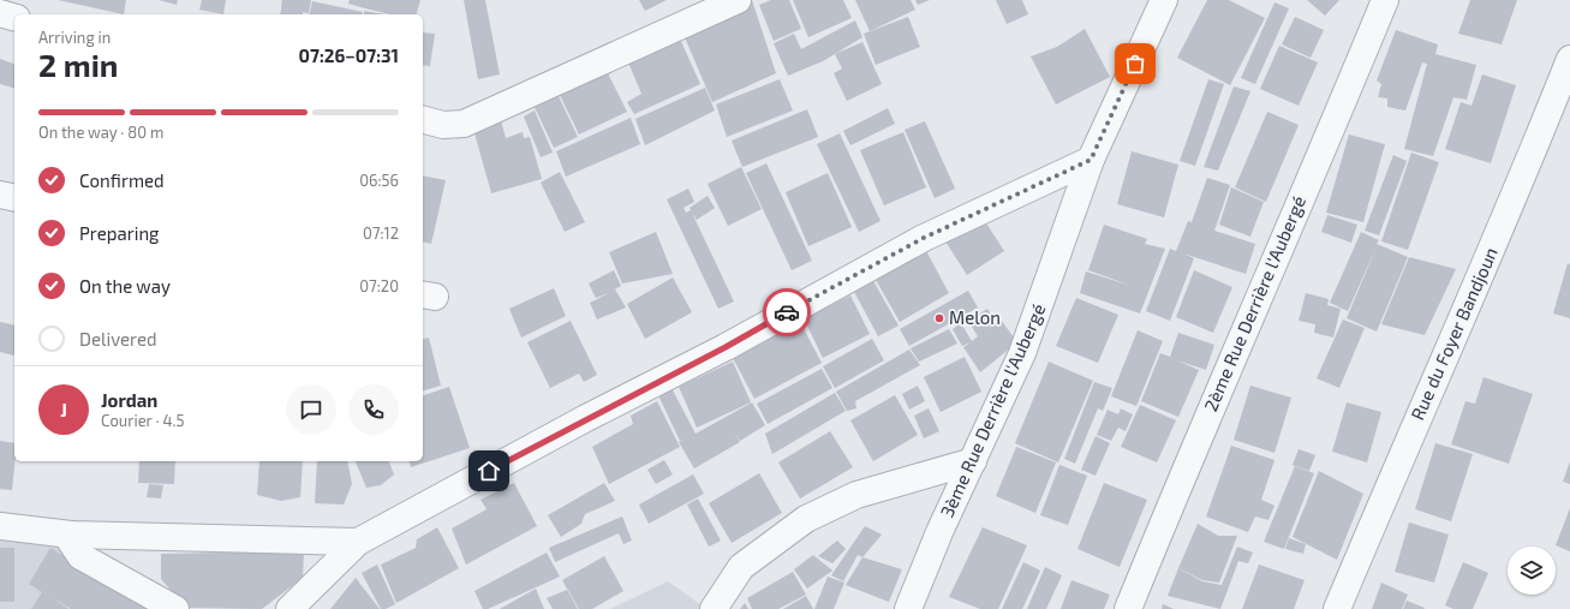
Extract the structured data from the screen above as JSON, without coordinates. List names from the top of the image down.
{
  "streets": {
    "street": ["2ème Rue Derrière l'Aubergé", "Rue du Foyer Bandjoun", "3ème Rue Derrière l'Aubergé"]
  },
  "places": ["Melon"],
  "page": {
    "heading": ["2 min", "Arriving in", "07:26–07:31"],
    "panel": ["Jordan", "Courier · 4.5"],
    "bar": "On the way · 80 m",
    "list": [
      ["Confirmed", "06:56"],
      ["Preparing", "07:12"],
      ["On the way", "07:20"],
      "Delivered"
    ],
    "round": "J"
  }
}
